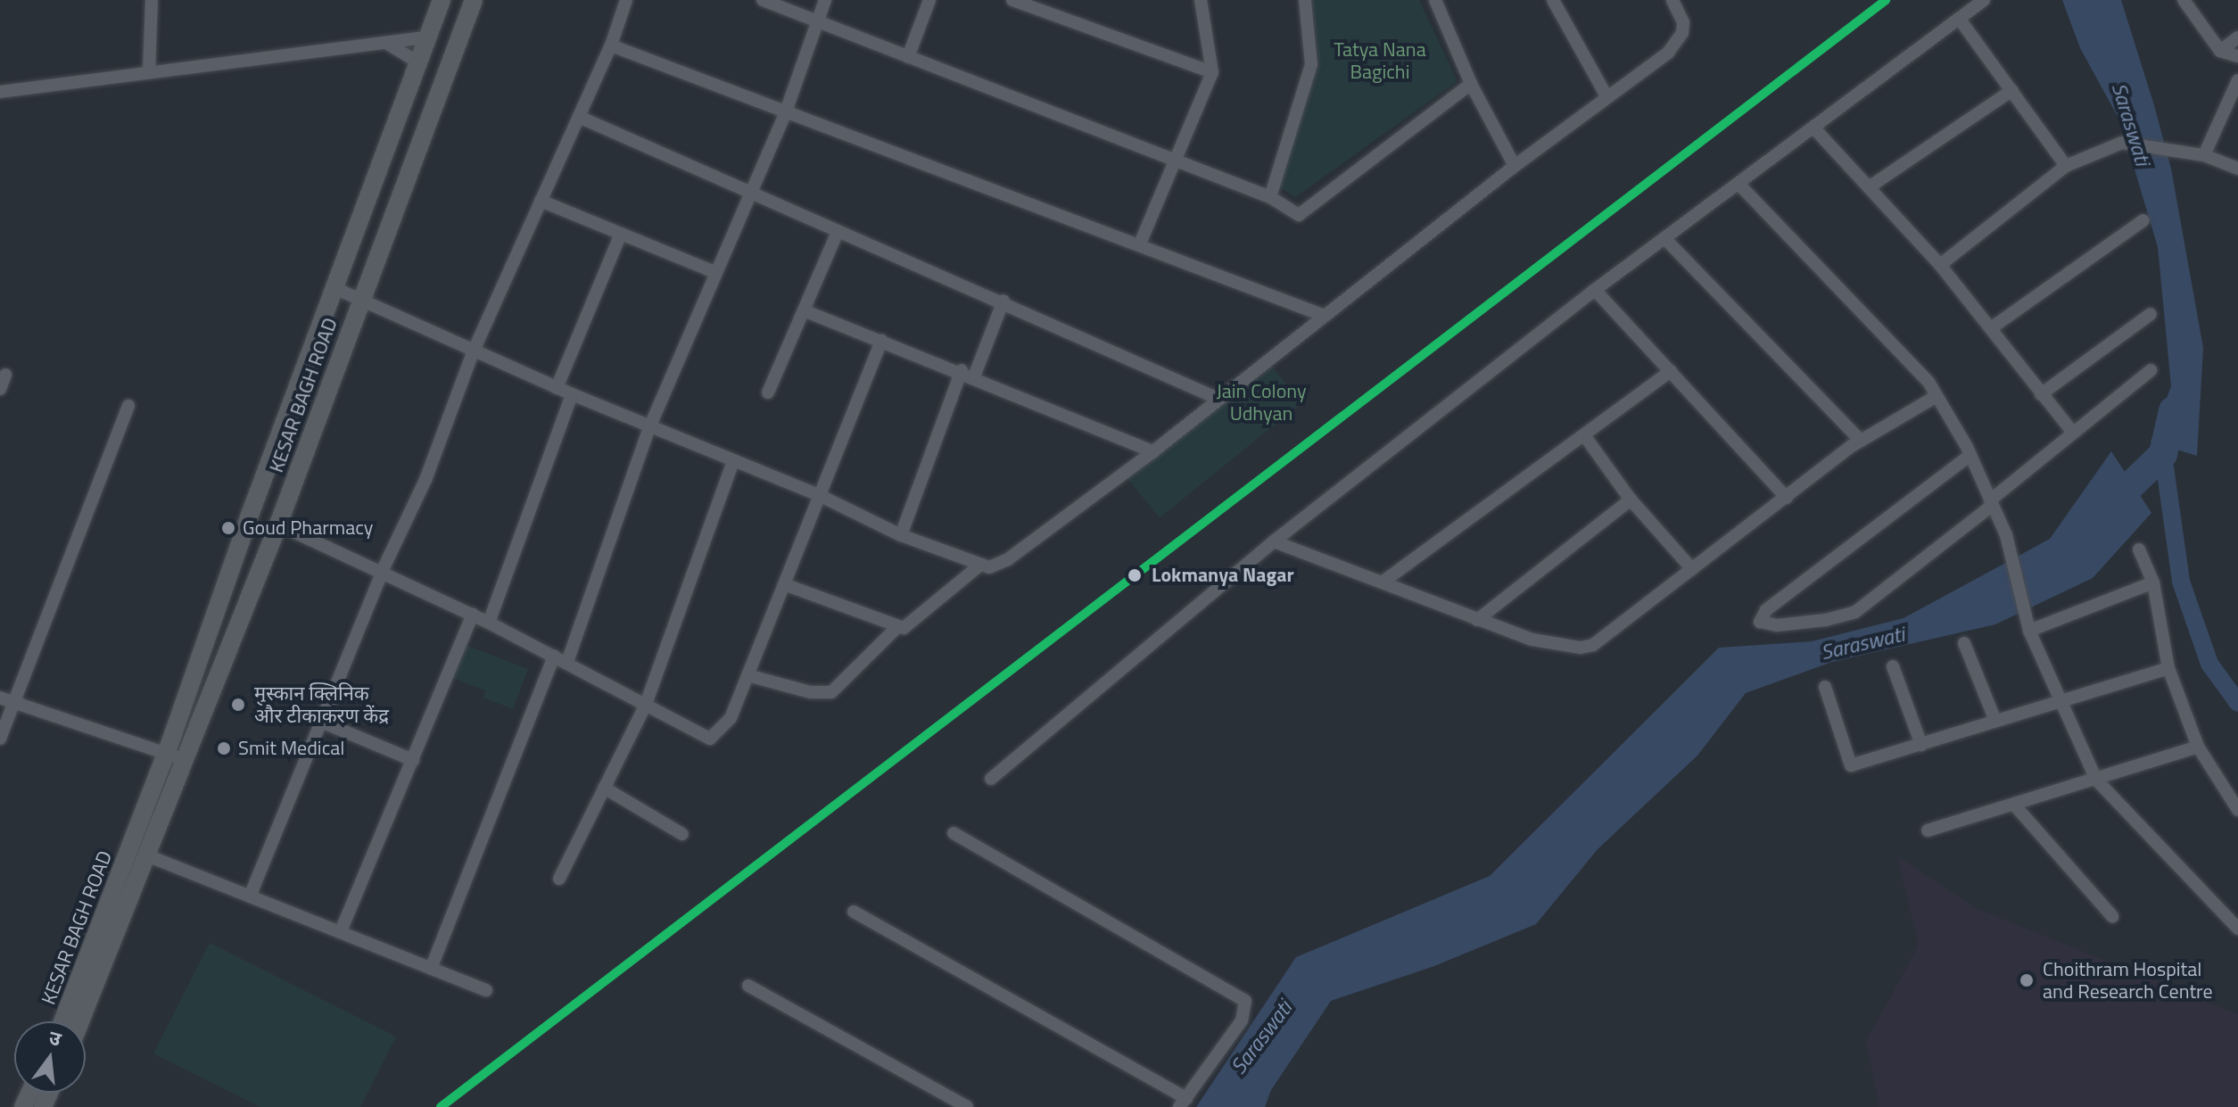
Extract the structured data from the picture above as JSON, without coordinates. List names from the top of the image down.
{
  "streets": {
    "main road": ["KESAR BAGH ROAD"]
  },
  "water": ["Saraswati"],
  "parks": ["Tatya Nana Bagichi", "Jain Colony Udhyan"],
  "places": [
    "Goud Pharmacy",
    "Lokmanya Nagar",
    "मुस्कान क्लिनिक और टीकाकरण केंद्र",
    "Smit Medical",
    "Choithram Hospital and Research Centre"
  ],
  "north": "top"
}
